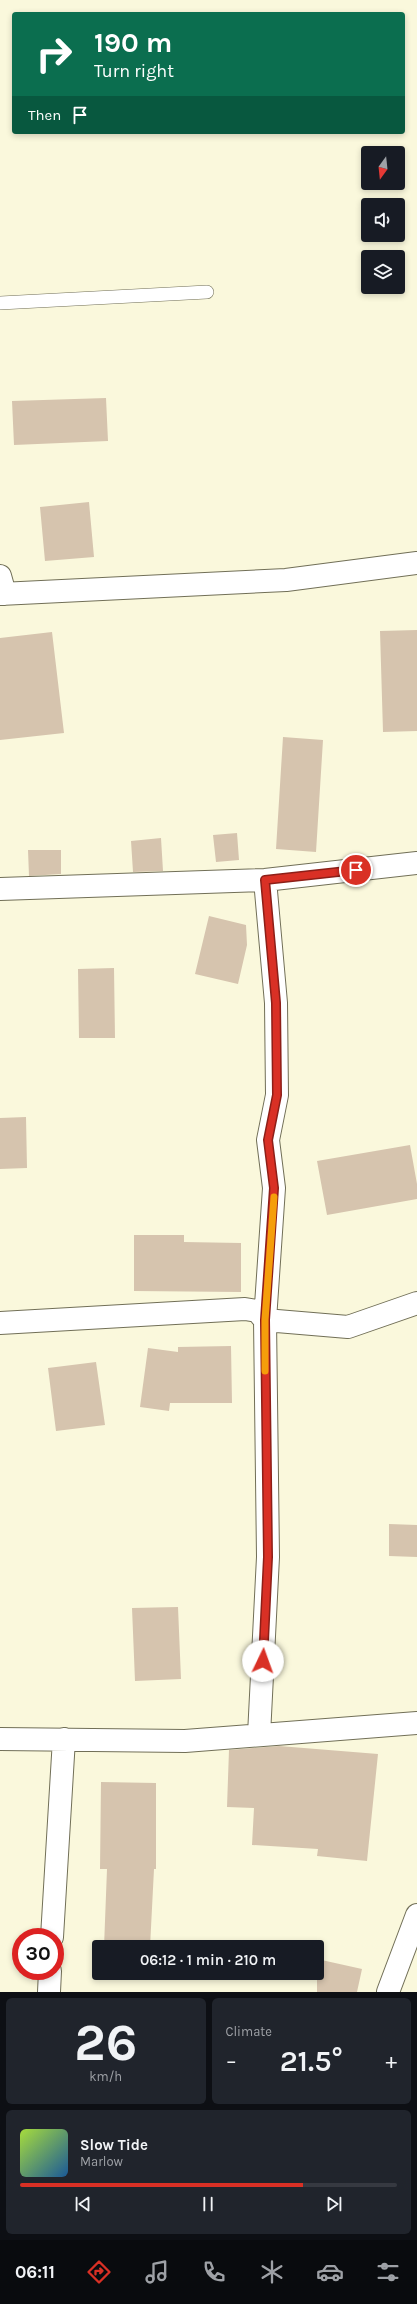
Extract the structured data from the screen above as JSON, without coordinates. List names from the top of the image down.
{
  "north": "bottom",
  "page": {
    "turn": ["190 m", "Turn right"],
    "then": "Then",
    "limit": "30",
    "trip": "06:12 · 1 min · 210 m",
    "tile": [
      ["26", "km/h"],
      "Climate"
    ],
    "heat": ["−", "21.5°", "+"],
    "song": ["Slow Tide", "Marlow"],
    "tabs": "06:11"
  }
}
